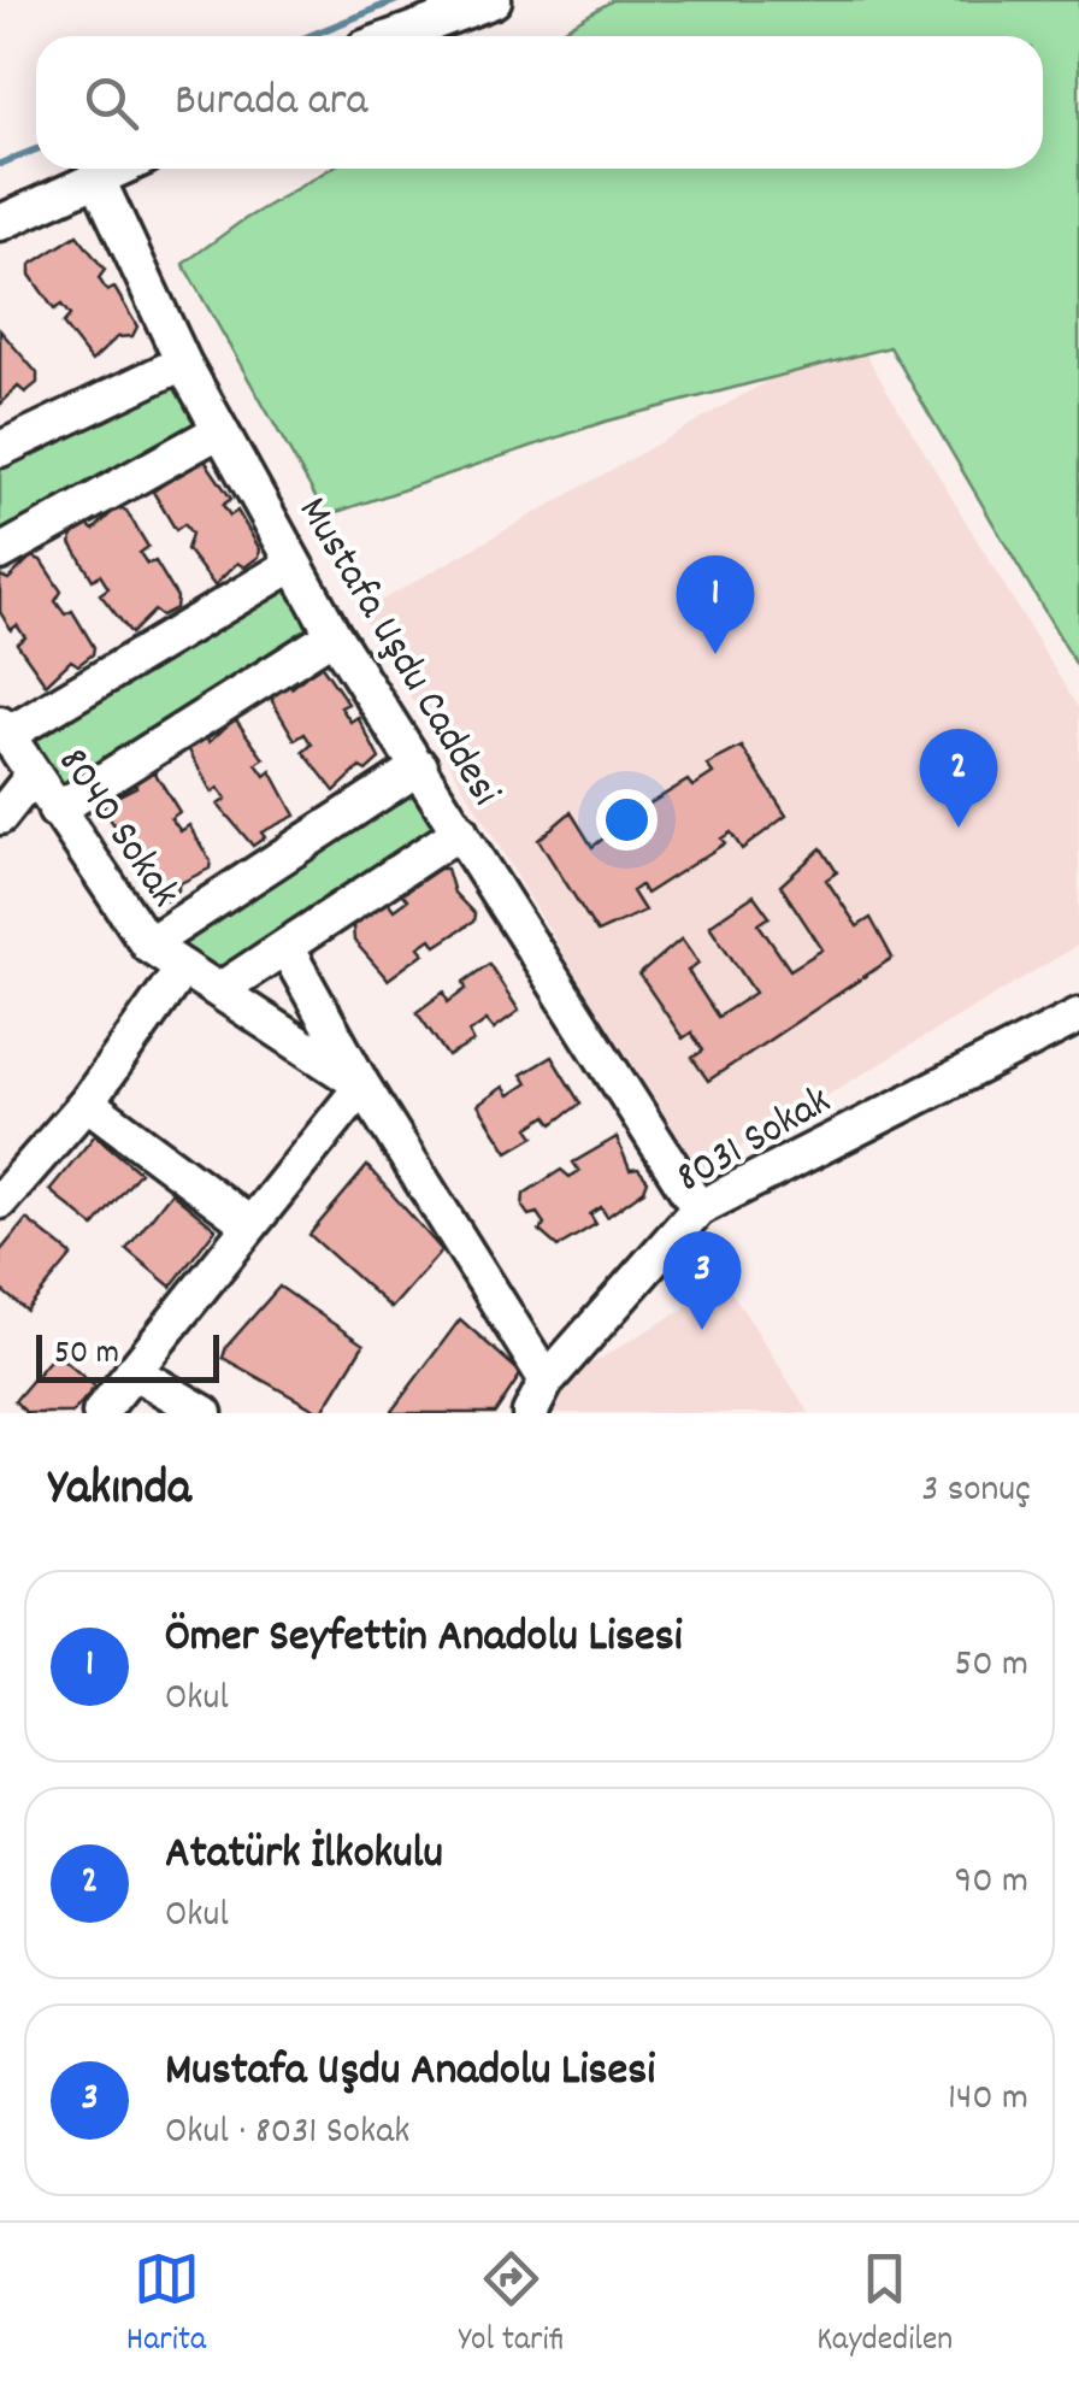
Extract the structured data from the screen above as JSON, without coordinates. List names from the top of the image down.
{
  "streets": {
    "street": ["Mustafa Uşdu Caddesi", "8040 Sokak", "8031 Sokak"]
  },
  "crossings": [
    ["Mustafa Uşdu Caddesi", "8031 Sokak"]
  ],
  "scale_bar": "50 m",
  "page": {
    "search": "Burada ara",
    "pins": ["1", "2", "3"],
    "scale": "50 m",
    "heading": ["Yakında", "3 sonuç"],
    "list": [
      {
        "mark": "1",
        "name": "Ömer Seyfettin Anadolu Lisesi",
        "note": "Okul",
        "value": "50 m"
      },
      {
        "mark": "2",
        "name": "Atatürk İlkokulu",
        "note": "Okul",
        "value": "90 m"
      },
      {
        "mark": "3",
        "name": "Mustafa Uşdu Anadolu Lisesi",
        "note": "Okul · 8031 Sokak",
        "value": "140 m"
      }
    ],
    "nav": ["Harita", "Yol tarifi", "Kaydedilen"]
  }
}
